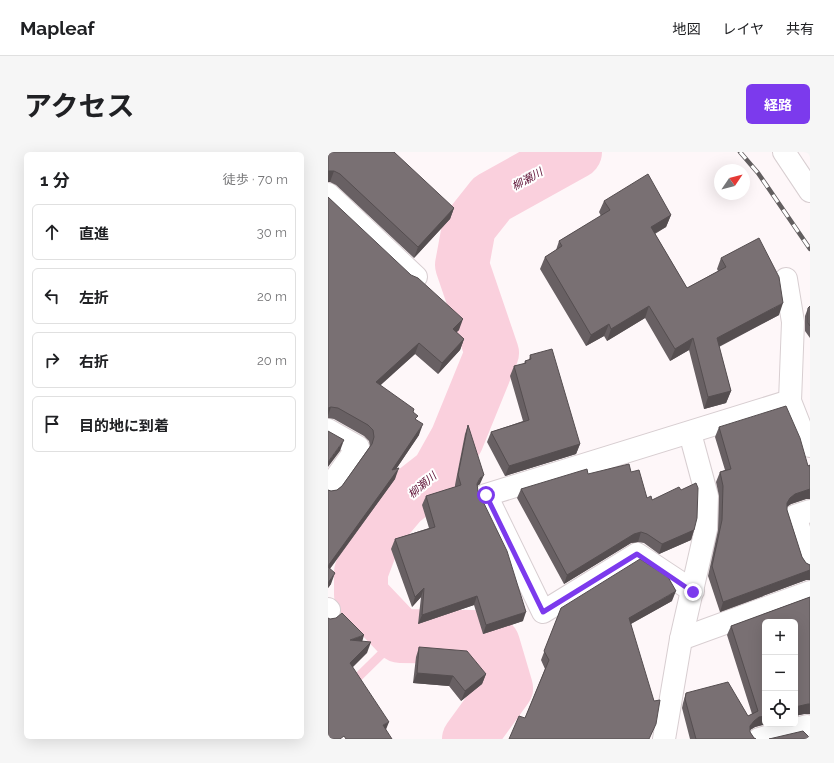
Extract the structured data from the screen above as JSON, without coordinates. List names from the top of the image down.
{
  "water": ["柳瀬川"],
  "north": "top right",
  "page": {
    "header": "Mapleaf",
    "nav": ["地図", "レイヤ", "共有"],
    "title": "アクセス",
    "buttons": "経路",
    "heading": ["1 分", "徒歩 · 70 m"],
    "list": [
      ["直進", "30 m"],
      ["左折", "20 m"],
      ["右折", "20 m"],
      "目的地に到着"
    ],
    "map_buttons": ["+", "−"]
  }
}
